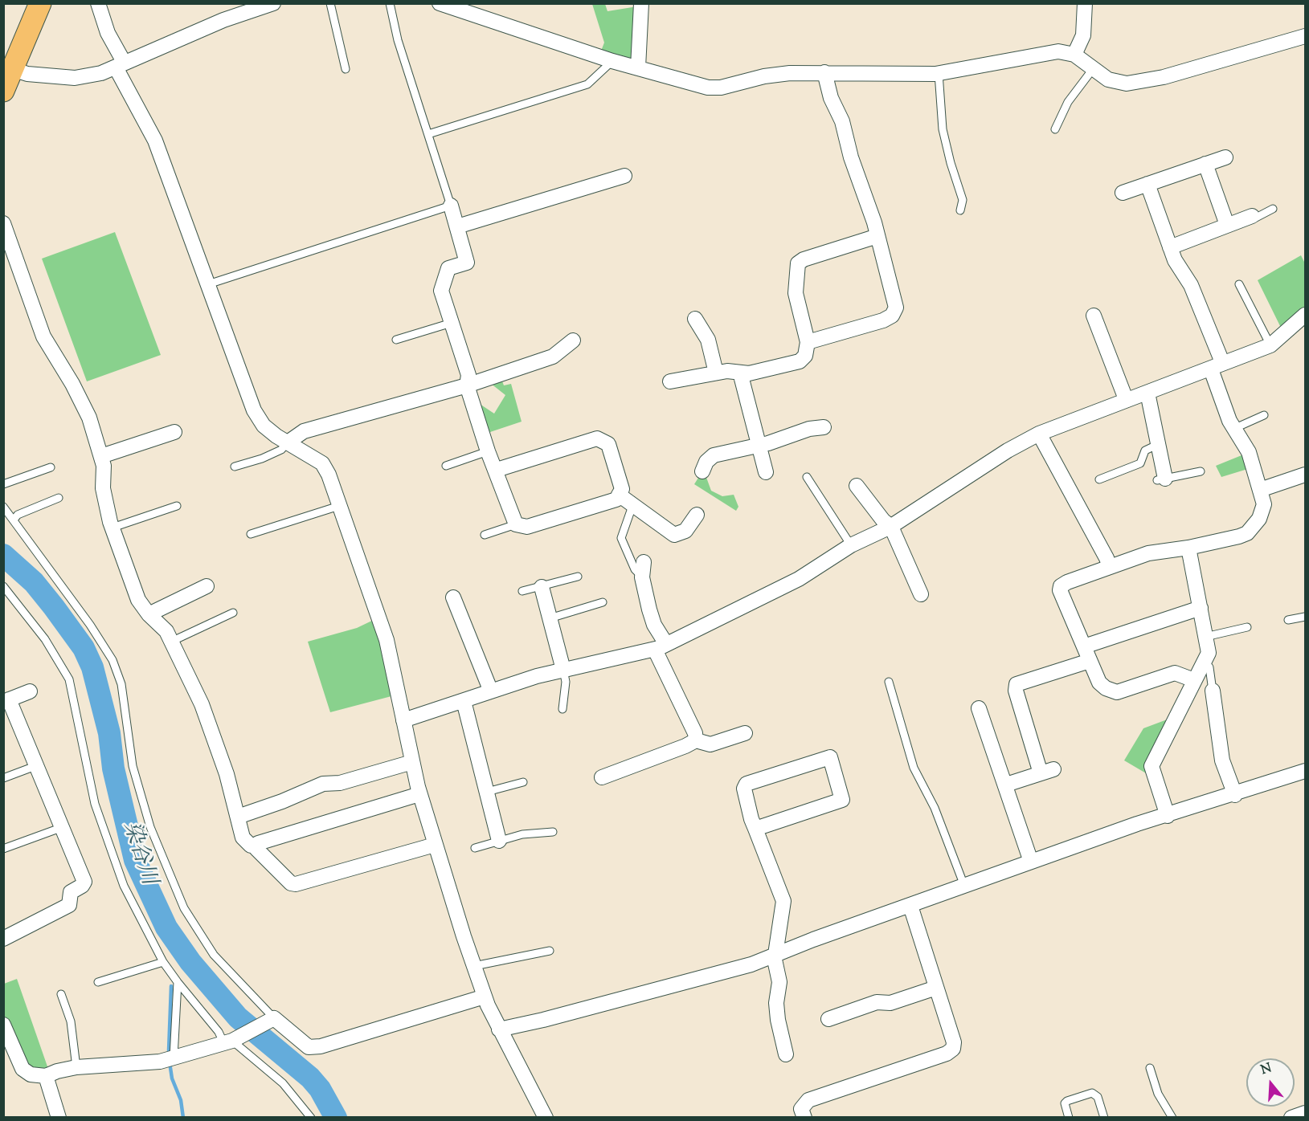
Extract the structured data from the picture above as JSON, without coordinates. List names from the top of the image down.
{
  "water": ["染谷川"],
  "north": "top"
}
